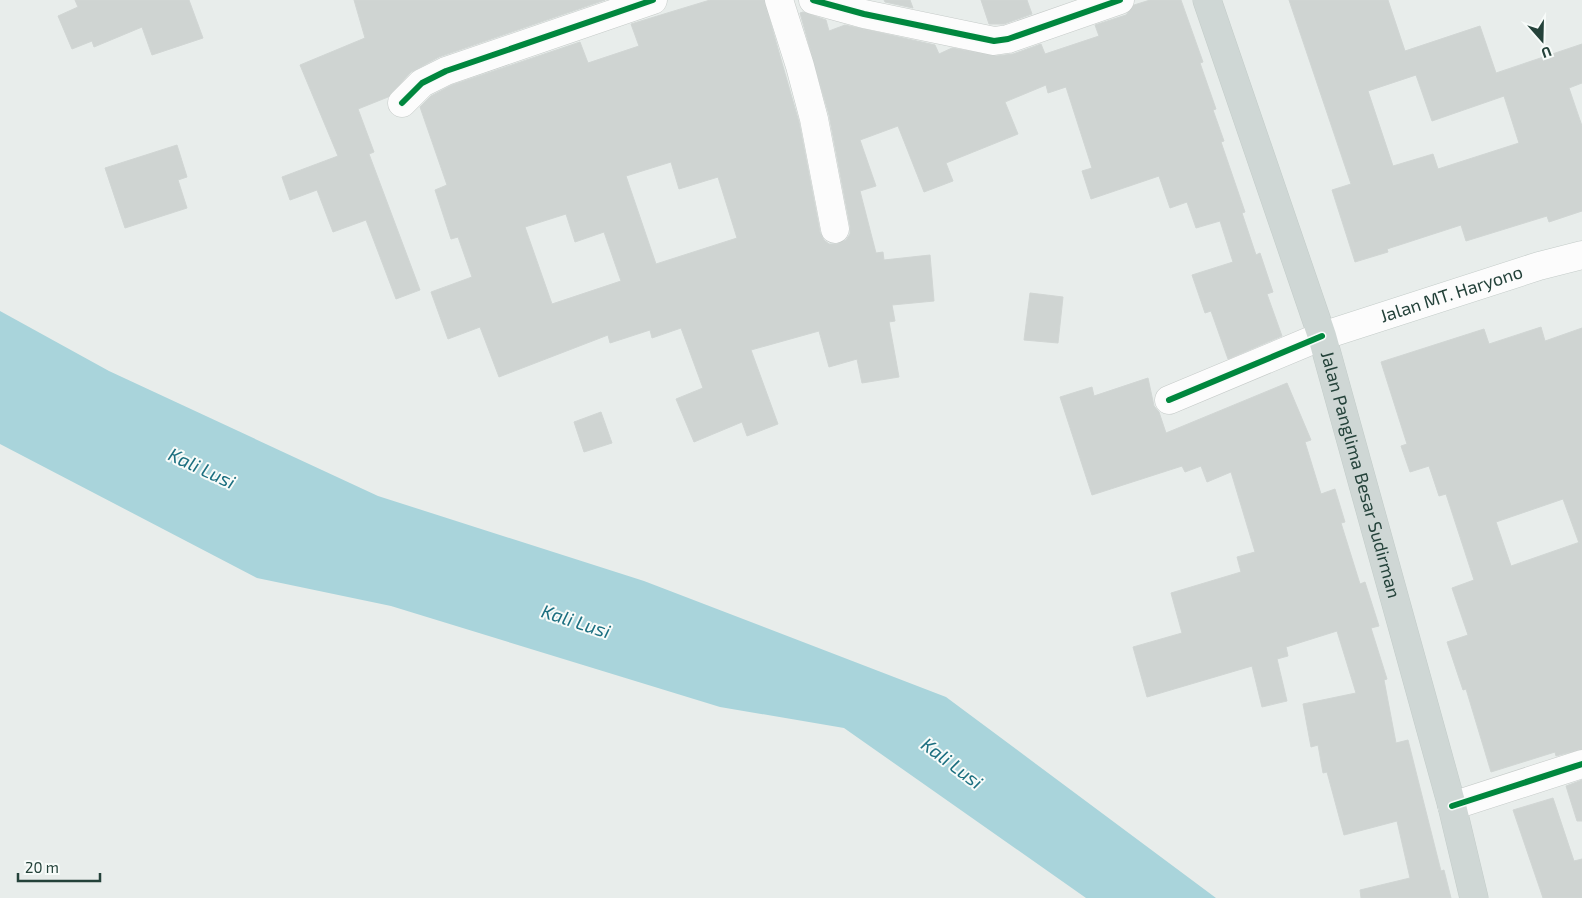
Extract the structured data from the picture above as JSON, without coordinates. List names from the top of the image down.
{
  "streets": {
    "main road": ["Jalan Panglima Besar Sudirman"],
    "street": ["Jalan MT. Haryono"]
  },
  "crossings": [
    ["Jalan MT. Haryono", "Jalan Panglima Besar Sudirman"]
  ],
  "water": ["Kali Lusi"],
  "scale_bar": "20 m",
  "north": "bottom"
}
